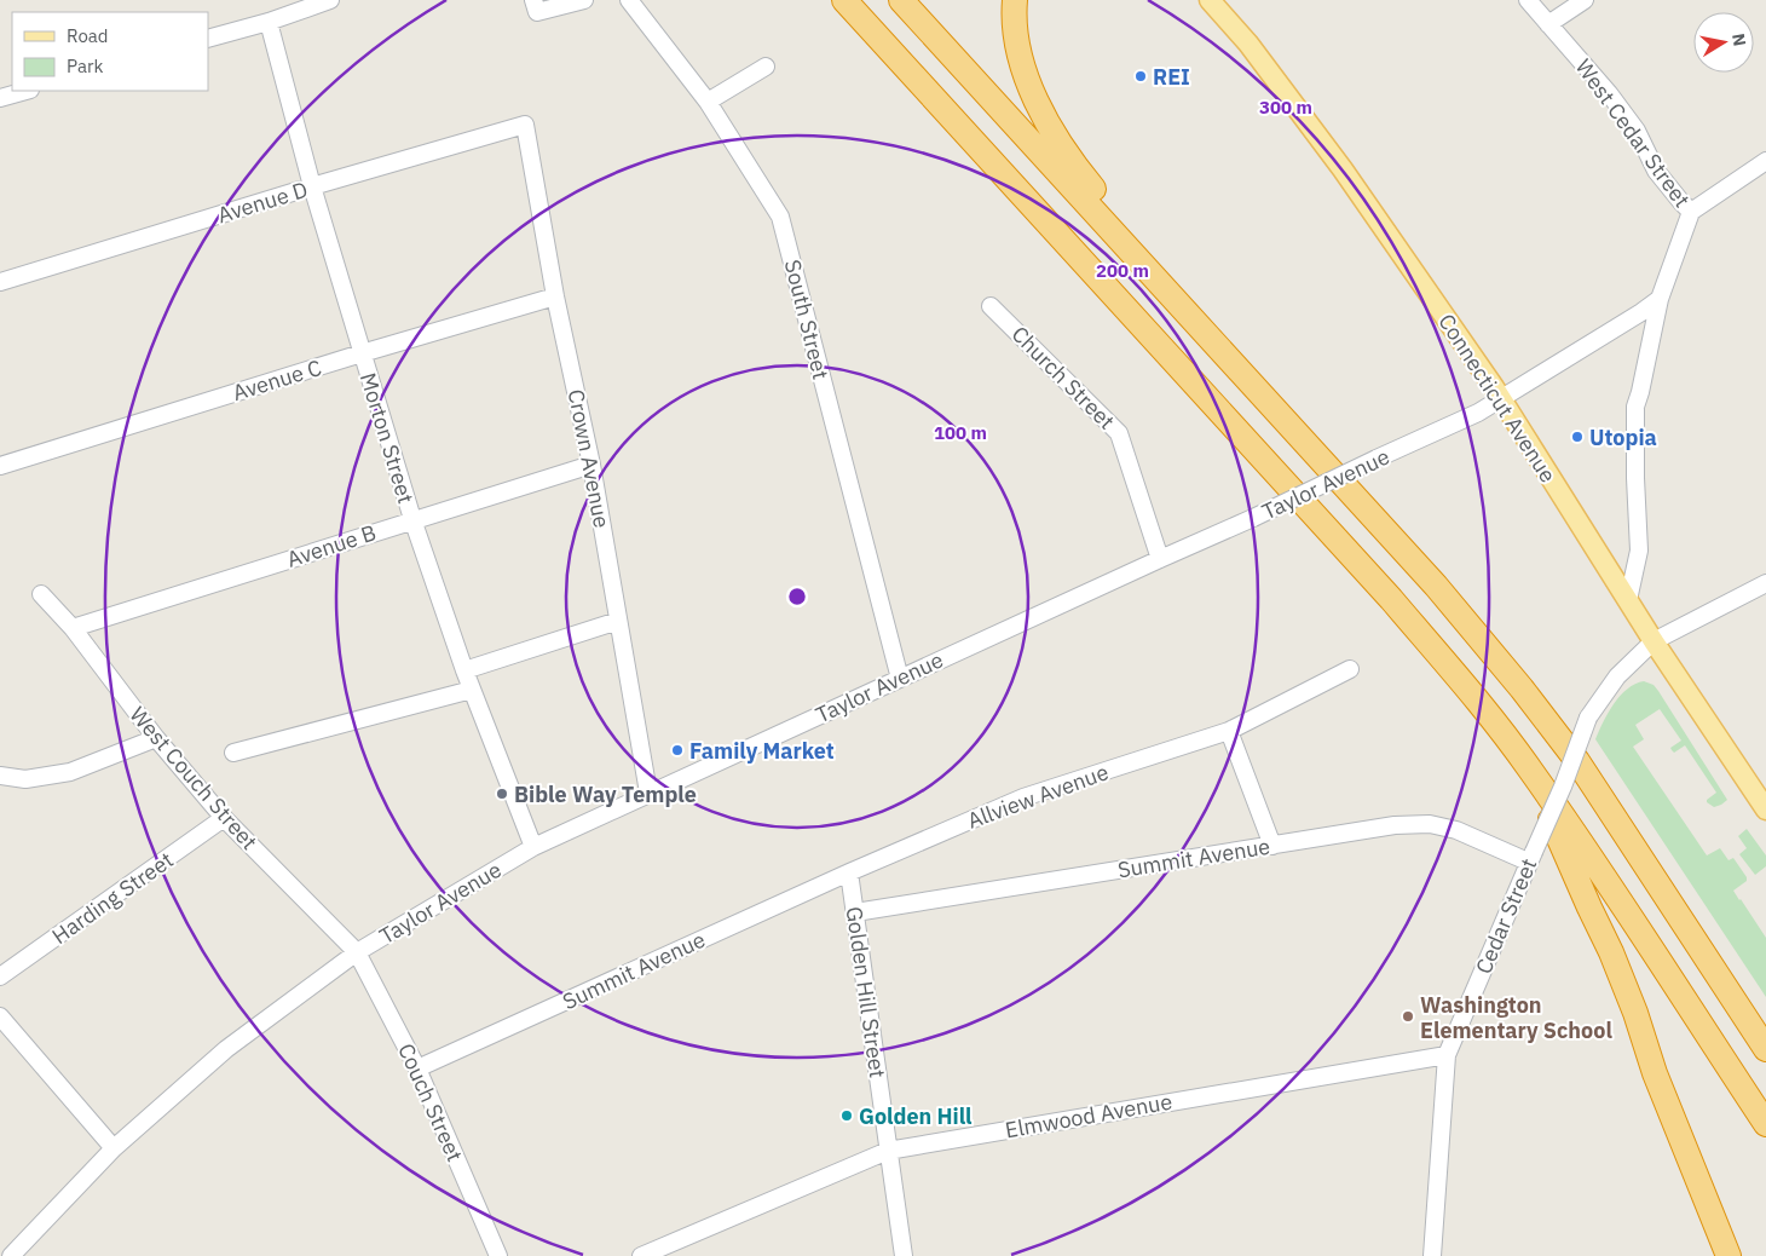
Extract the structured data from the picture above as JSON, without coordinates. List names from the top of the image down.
{
  "streets": {
    "main road": ["Connecticut Avenue"],
    "street": [
      "West Cedar Street",
      "Avenue D",
      "South Street",
      "Church Street",
      "Avenue C",
      "Morton Street",
      "Crown Avenue",
      "Taylor Avenue",
      "Avenue B",
      "West Couch Street",
      "Allview Avenue",
      "Summit Avenue",
      "Harding Street",
      "Cedar Street",
      "Golden Hill Street",
      "Couch Street",
      "Elmwood Avenue"
    ]
  },
  "crossings": [
    ["West Cedar Street", "Connecticut Avenue"],
    ["West Cedar Street", "Taylor Avenue"],
    ["Avenue D", "Morton Street"],
    ["Avenue D", "Crown Avenue"],
    ["South Street", "Taylor Avenue"],
    ["Church Street", "Taylor Avenue"],
    ["Avenue C", "Morton Street"],
    ["Avenue C", "Crown Avenue"],
    ["Connecticut Avenue", "Taylor Avenue"],
    ["Connecticut Avenue", "Cedar Street"],
    ["Morton Street", "Taylor Avenue"],
    ["Morton Street", "Avenue B"],
    ["Crown Avenue", "Taylor Avenue"],
    ["Crown Avenue", "Avenue B"],
    ["Taylor Avenue", "West Couch Street"],
    ["Taylor Avenue", "Couch Street"],
    ["Avenue B", "West Couch Street"],
    ["West Couch Street", "Harding Street"],
    ["West Couch Street", "Couch Street"],
    ["Allview Avenue", "Summit Avenue"],
    ["Allview Avenue", "Golden Hill Street"],
    ["Summit Avenue", "Cedar Street"],
    ["Summit Avenue", "Golden Hill Street"],
    ["Summit Avenue", "Couch Street"],
    ["Cedar Street", "Elmwood Avenue"],
    ["Golden Hill Street", "Elmwood Avenue"]
  ],
  "places": [
    "REI",
    "Utopia",
    "Family Market",
    "Bible Way Temple",
    "Washington Elementary School",
    "Golden Hill"
  ],
  "legend": ["Road", "Park"],
  "north": "right",
  "rings": ["300 m", "200 m", "100 m"]
}
